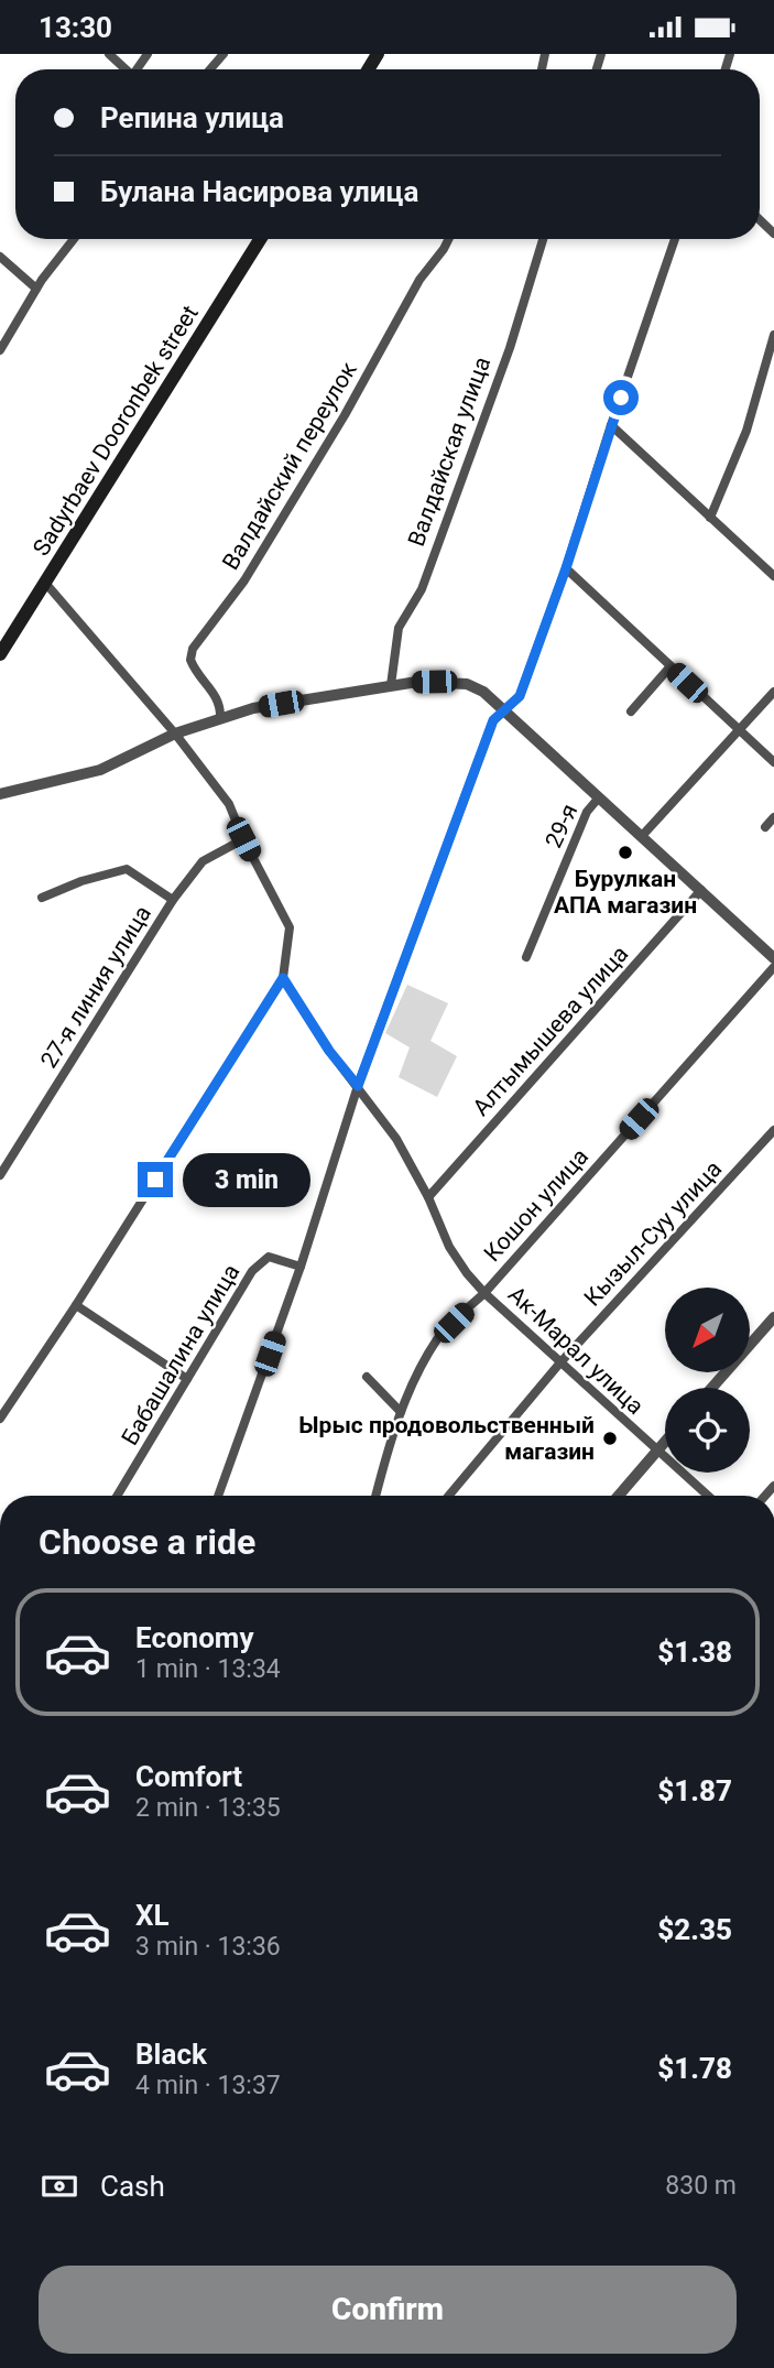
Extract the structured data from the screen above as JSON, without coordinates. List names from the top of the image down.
{
  "streets": {
    "main road": ["Sadyrbaev Dooronbek street"],
    "street": [
      "Валдайская улица",
      "Валдайский переулок",
      "29-я",
      "27-я линия улица",
      "Алтымышева улица",
      "Кошон улица",
      "Кызыл-Суу улица",
      "Ак-Марал улица",
      "Бабашалина улица"
    ]
  },
  "crossings": [
    ["Алтымышева улица", "Ак-Марал улица"],
    ["Кошон улица", "Ак-Марал улица"],
    ["Кызыл-Суу улица", "Ак-Марал улица"]
  ],
  "places": ["Бурулкан АПА магазин", "Ырыс продовольственный магазин"],
  "north": "bottom left",
  "page": {
    "status": "13:30",
    "banner": ["Репина улица", "Булана Насирова улица"],
    "bubble": "3 min",
    "heading": "Choose a ride",
    "list": [
      {
        "name": "Economy",
        "note": "1 min · 13:34",
        "value": "$1.38"
      },
      {
        "name": "Comfort",
        "note": "2 min · 13:35",
        "value": "$1.87"
      },
      {
        "name": "XL",
        "note": "3 min · 13:36",
        "value": "$2.35"
      },
      {
        "name": "Black",
        "note": "4 min · 13:37",
        "value": "$1.78"
      }
    ],
    "pay": ["Cash", "830 m"],
    "buttons": "Confirm"
  }
}
